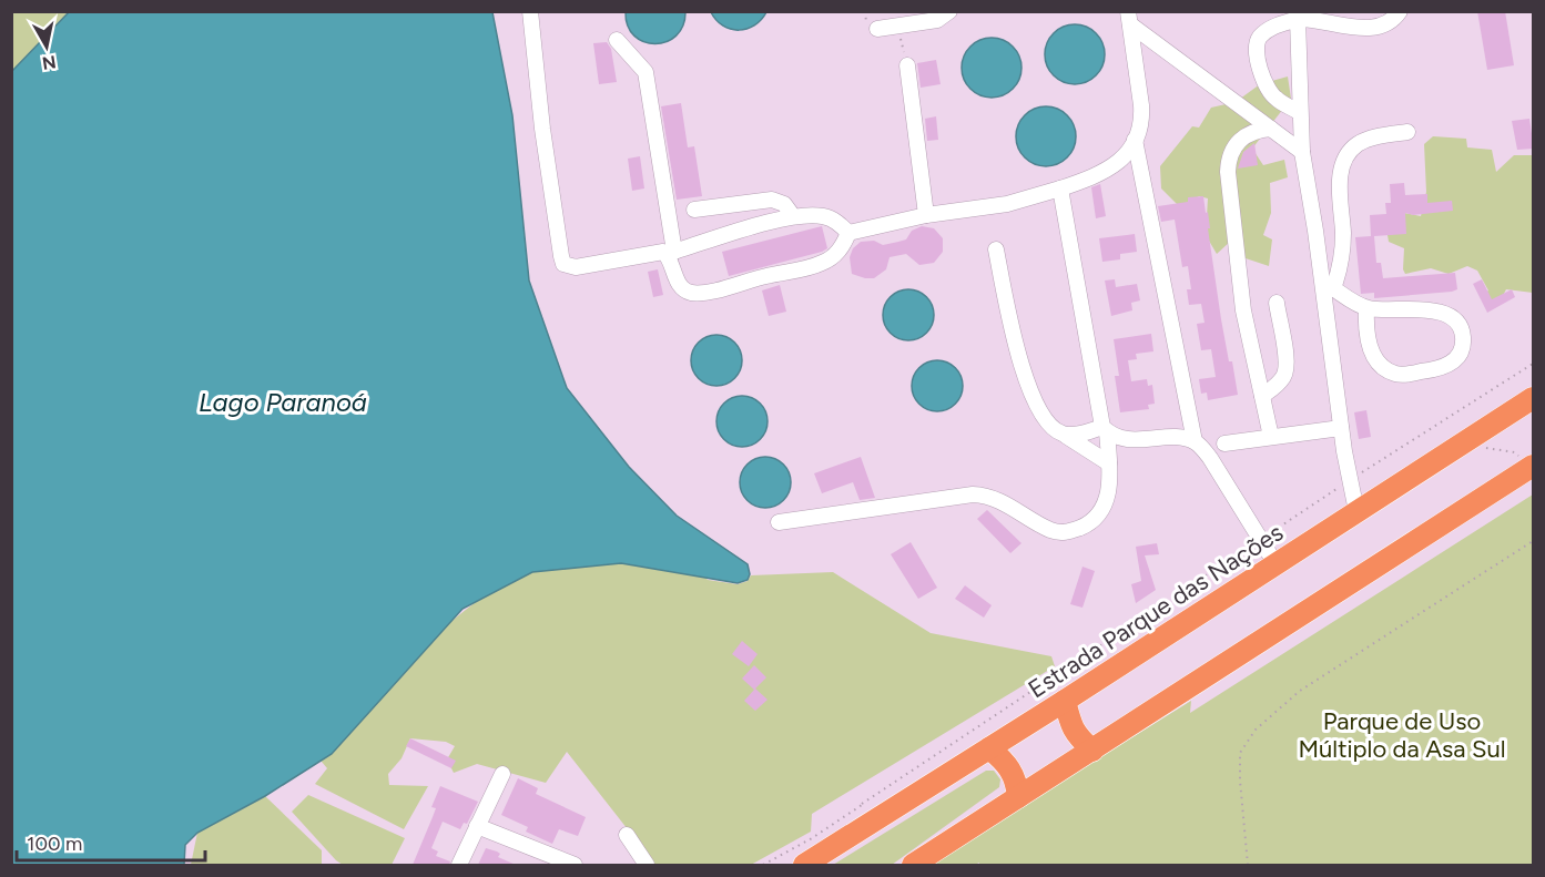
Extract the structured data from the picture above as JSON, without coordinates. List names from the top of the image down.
{
  "streets": {
    "highway": ["Estrada Parque das Nações"]
  },
  "water": ["Lago Paranoá"],
  "parks": ["Parque de Uso Múltiplo da Asa Sul"],
  "scale_bar": "100 m",
  "north": "bottom"
}
